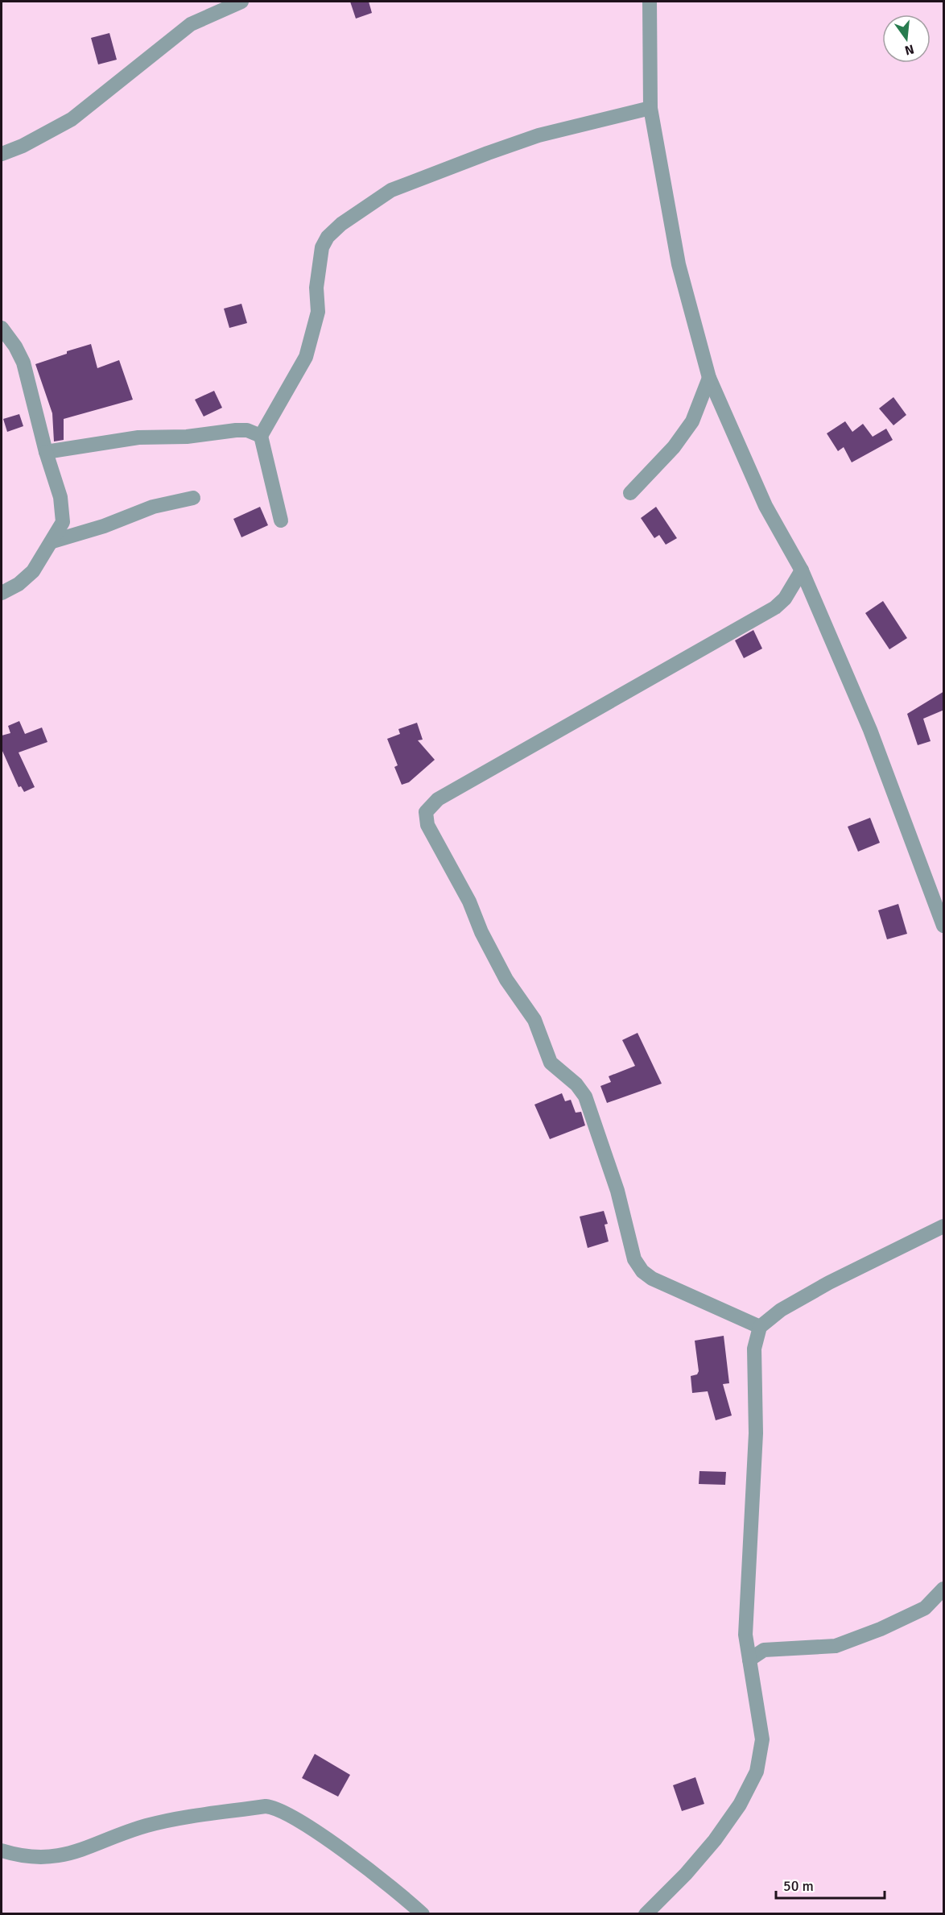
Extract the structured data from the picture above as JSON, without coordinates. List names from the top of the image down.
{
  "scale_bar": "50 m",
  "north": "bottom"
}
